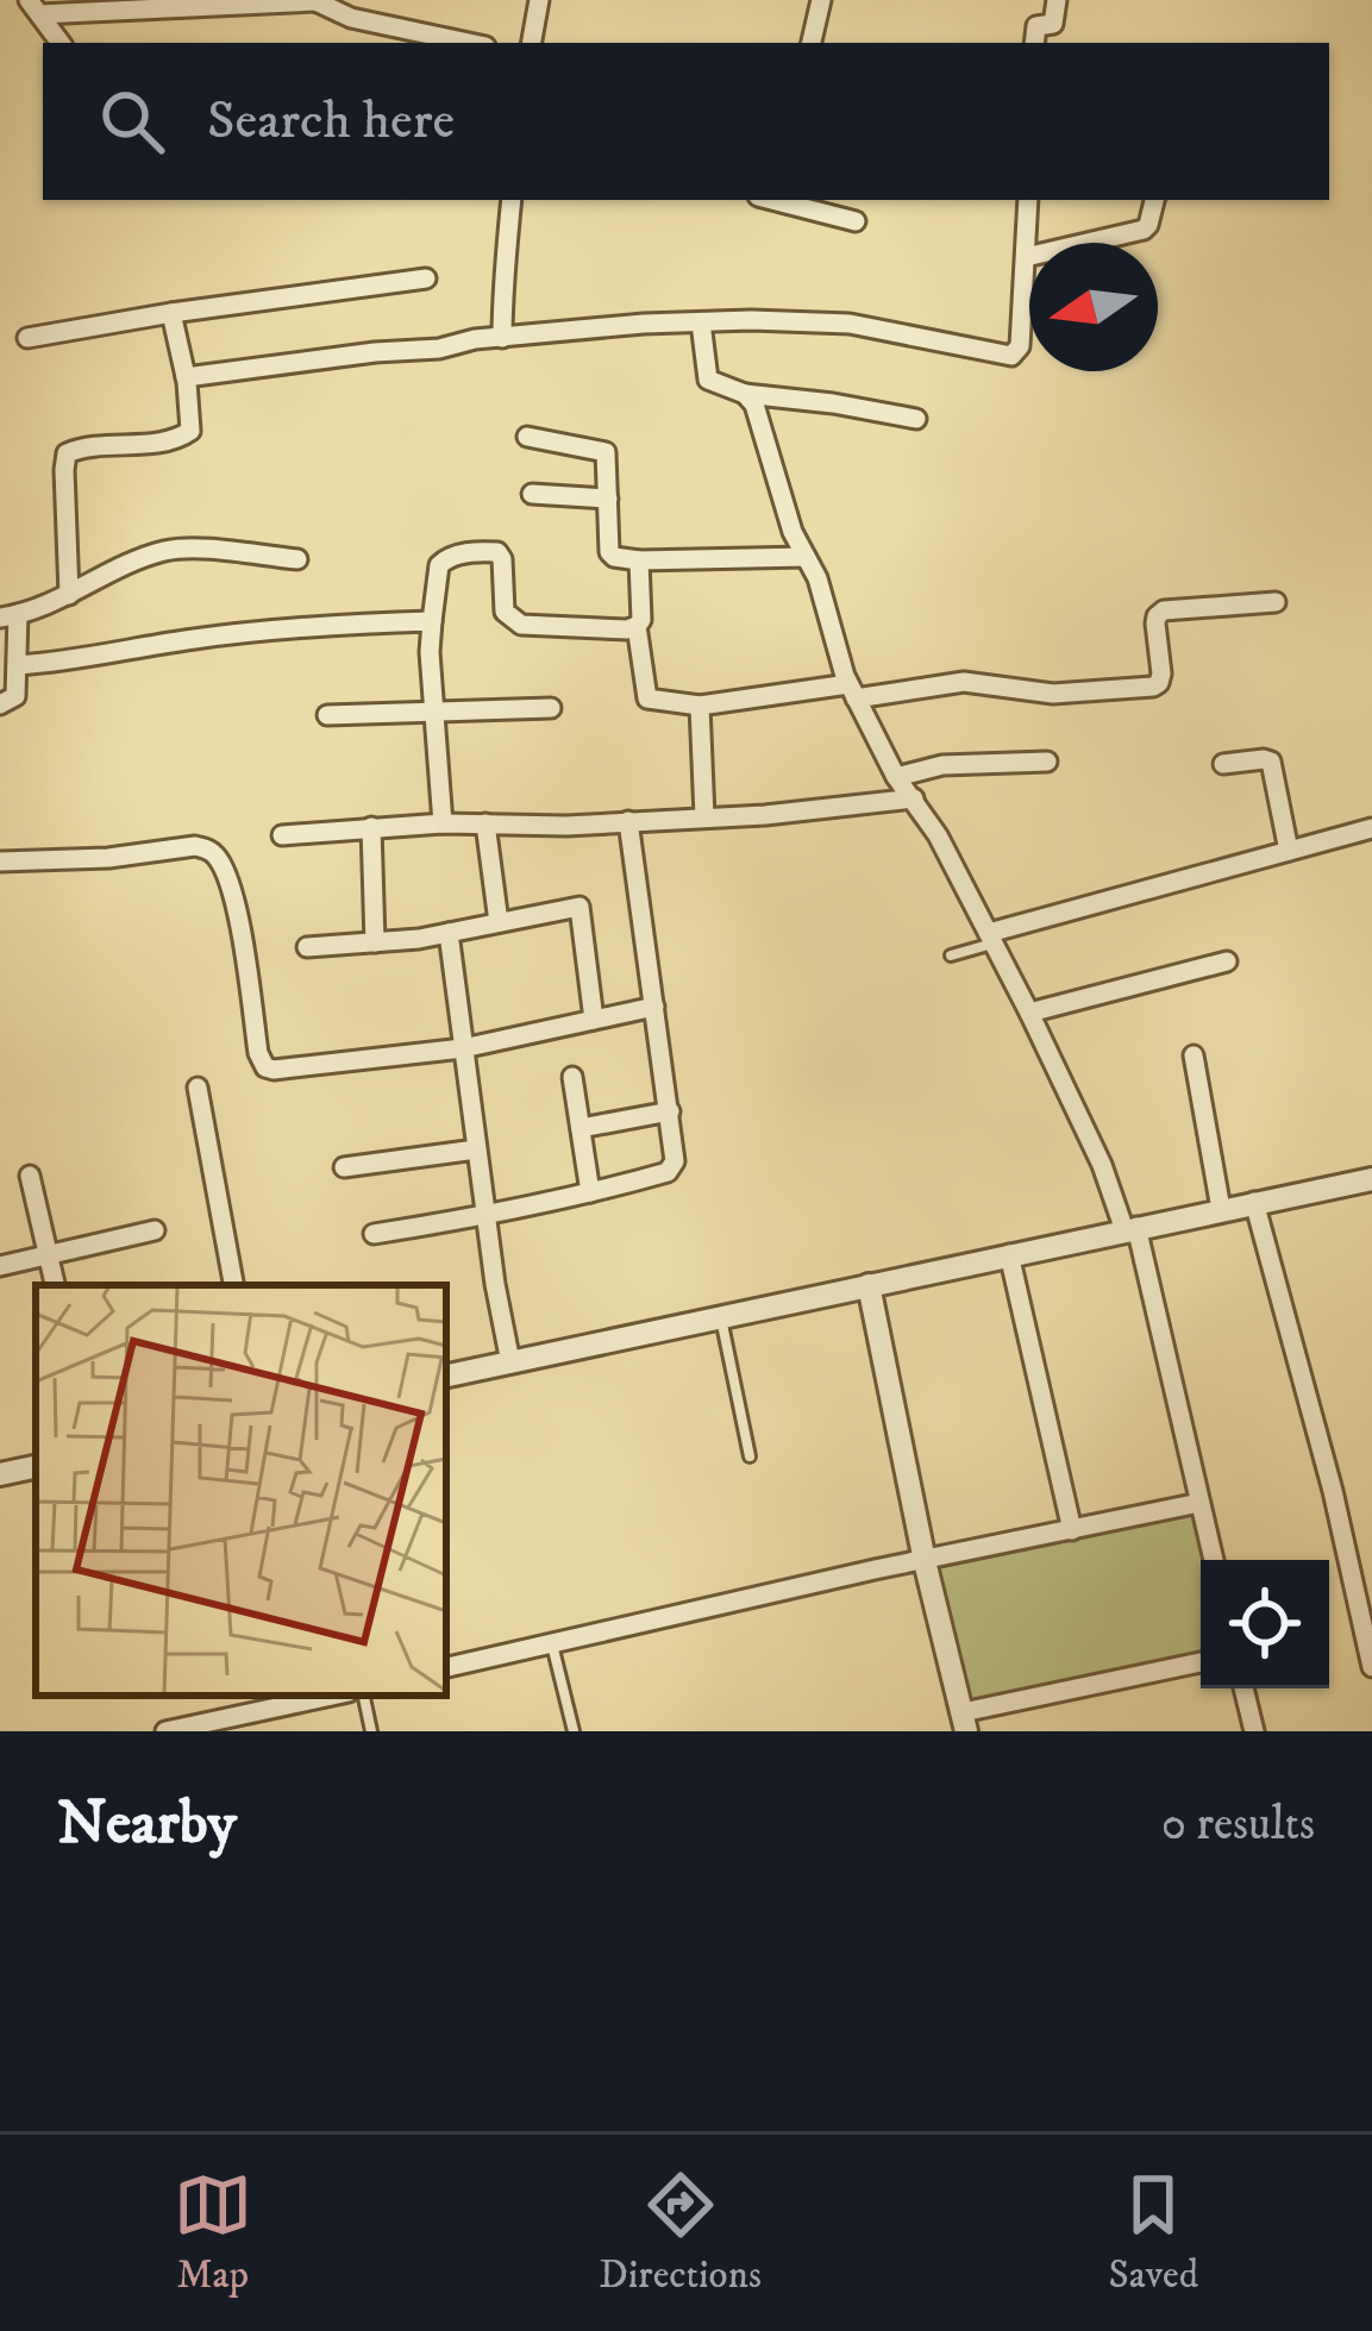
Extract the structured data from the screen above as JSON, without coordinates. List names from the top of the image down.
{
  "north": "left",
  "page": {
    "search": "Search here",
    "heading": ["Nearby", "0 results"],
    "nav": ["Map", "Directions", "Saved"]
  }
}
